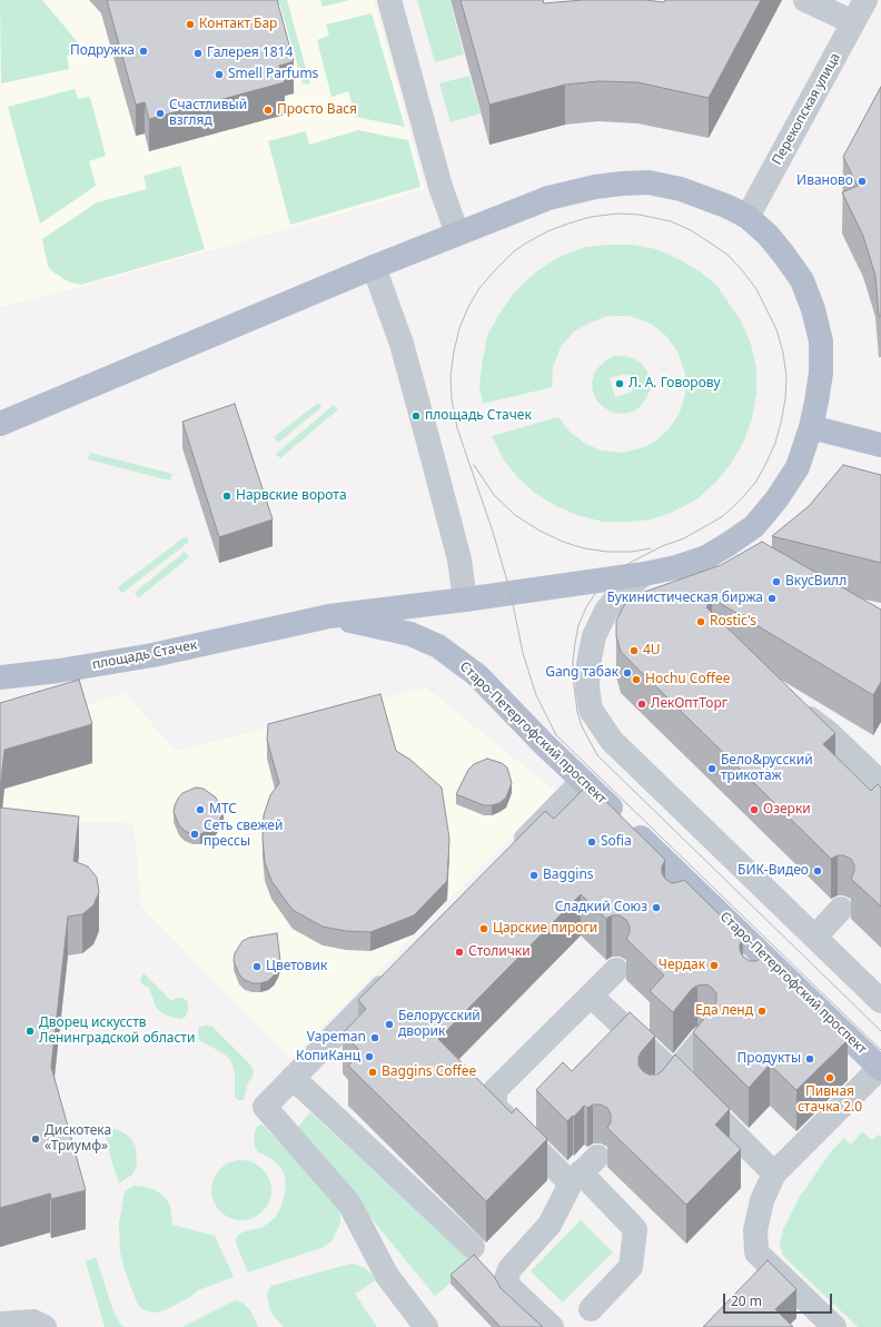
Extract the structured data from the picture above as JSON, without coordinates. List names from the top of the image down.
{
  "streets": {
    "main road": ["площадь Стачек", "Старо-Петергофский проспект"],
    "street": ["Перекопская улица"]
  },
  "crossings": [
    ["площадь Стачек", "Старо-Петергофский проспект"]
  ],
  "places": [
    "Контакт Бар",
    "Подружка",
    "Галерея 1814",
    "Smell Parfums",
    "Просто Вася",
    "Счастливый взгляд",
    "Иваново",
    "Л. А. Говорову",
    "площадь Стачек",
    "Нарвские ворота",
    "ВкусВилл",
    "Букинистическая биржа",
    "Rostic's",
    "4U",
    "Gang табак",
    "Hochu Coffee",
    "ЛекОптТорг",
    "Бело&русский трикотаж",
    "МТС",
    "Озерки",
    "Сеть свежей прессы",
    "Sofia",
    "БИК-Видео",
    "Baggins",
    "Сладкий Союз",
    "Царские пироги",
    "Столички",
    "Чердак",
    "Цветовик",
    "Еда ленд",
    "Белорусский дворик",
    "Дворец искусств Ленинградской области",
    "Vapeman",
    "КопиКанц",
    "Продукты",
    "Baggins Coffee",
    "Пивная стачка 2.0",
    "Дискотека «Триумф»"
  ],
  "scale_bar": "20 m"
}
